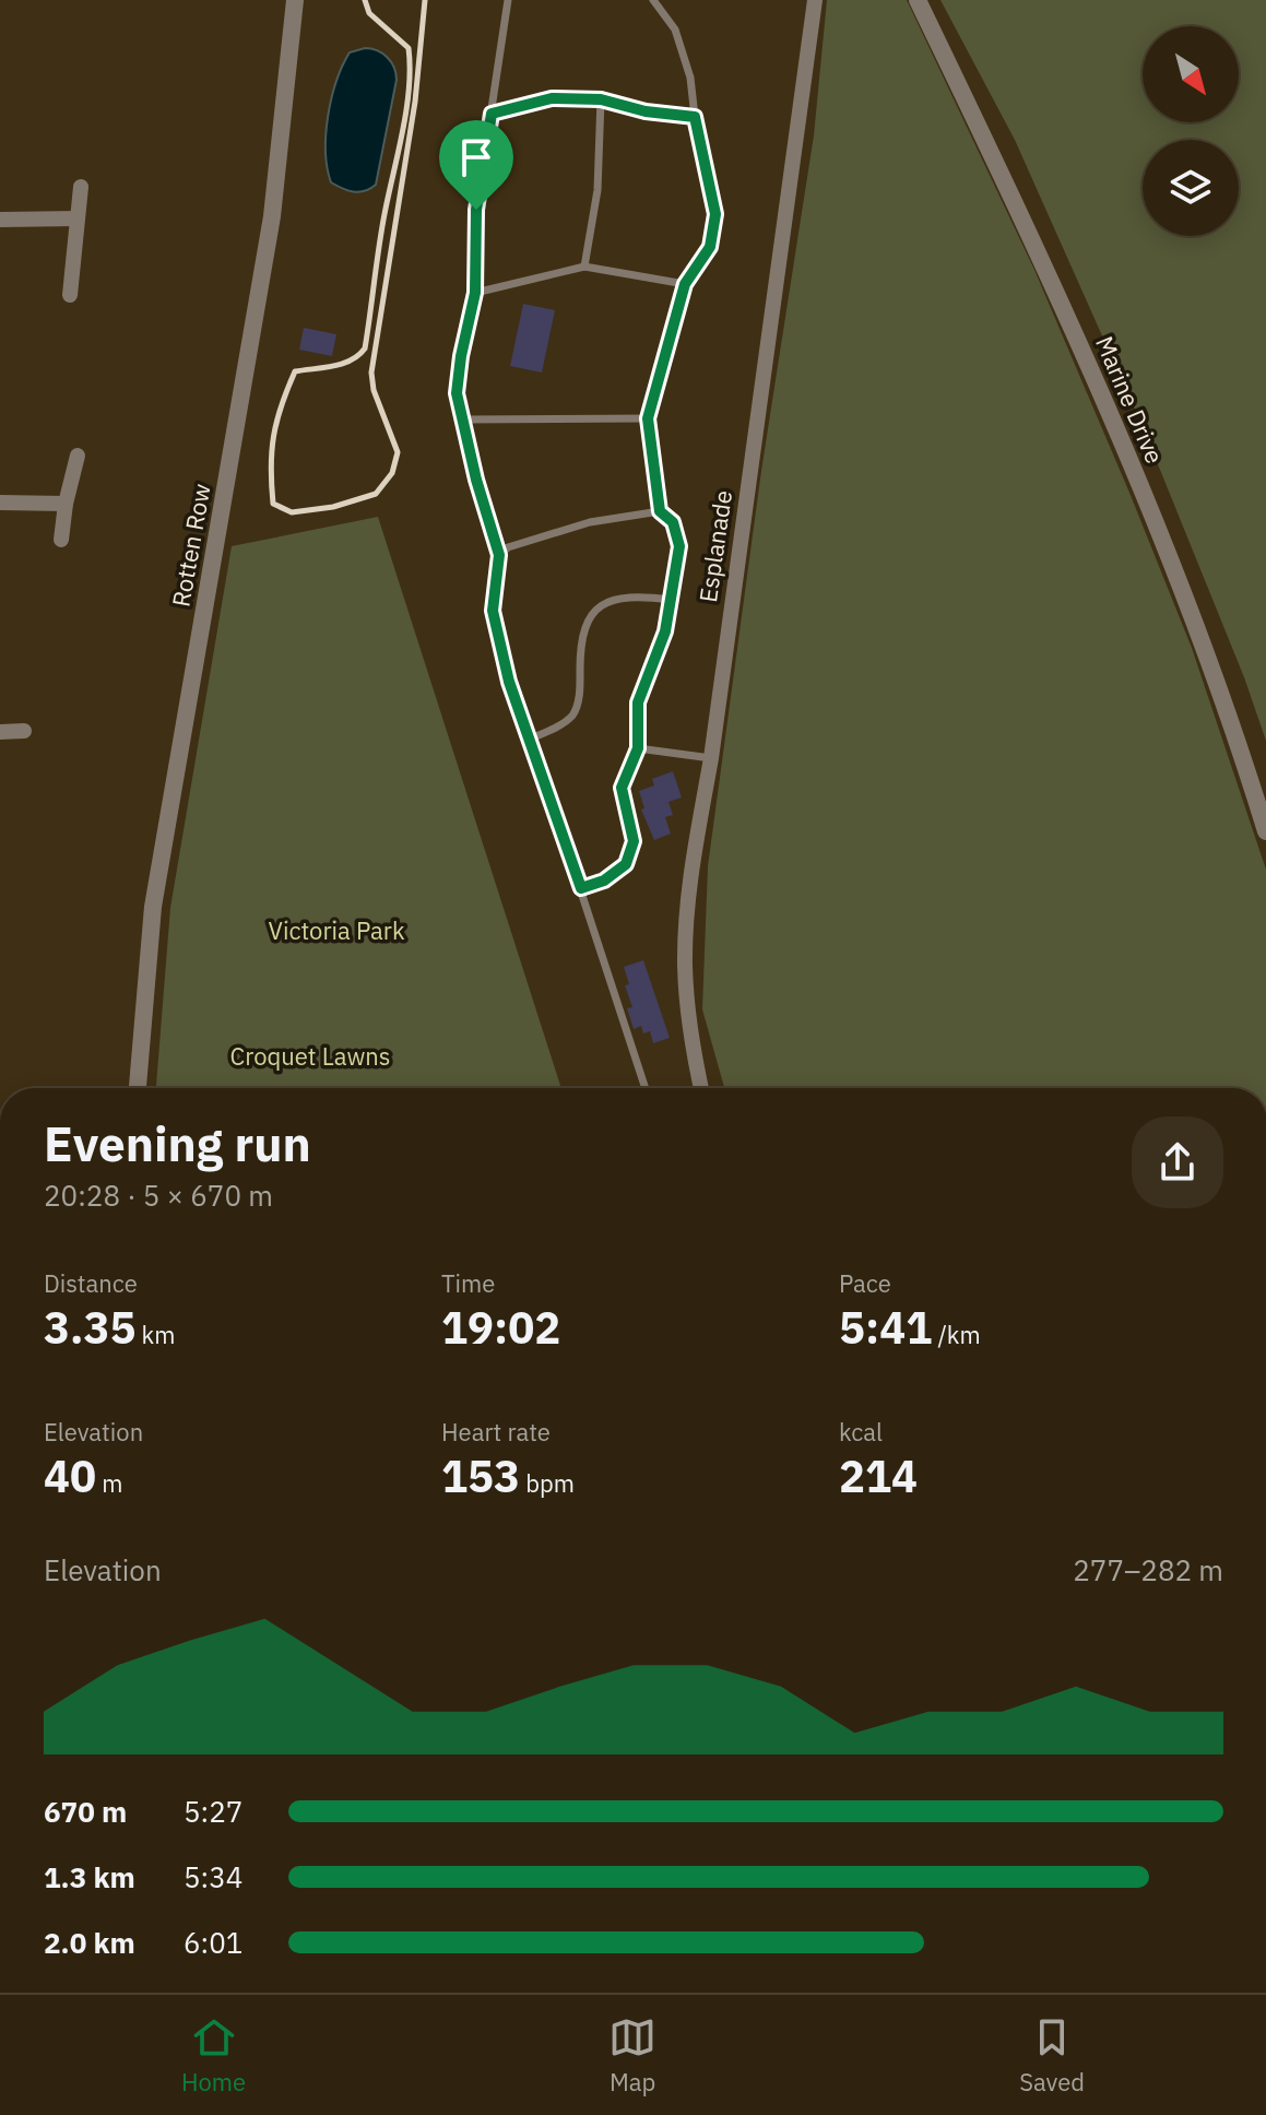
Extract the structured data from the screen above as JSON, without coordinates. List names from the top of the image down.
{
  "streets": {
    "street": ["Marine Drive", "Rotten Row", "Esplanade"]
  },
  "parks": ["Victoria Park", "Croquet Lawns"],
  "north": "bottom right",
  "page": {
    "heading": ["Evening run", "20:28 · 5 × 670 m"],
    "stats": [
      ["Distance", "3.35 km"],
      ["Time", "19:02"],
      ["Pace", "5:41 /km"],
      ["Elevation", "40 m"],
      ["Heart rate", "153 bpm"],
      ["kcal", "214"]
    ],
    "chart": ["Elevation", "277–282 m"],
    "list": [
      {
        "name": "670 m",
        "note": "5:27"
      },
      {
        "name": "1.3 km",
        "note": "5:34"
      },
      {
        "name": "2.0 km",
        "note": "6:01"
      }
    ],
    "tabs": ["Home", "Map", "Saved"]
  }
}
